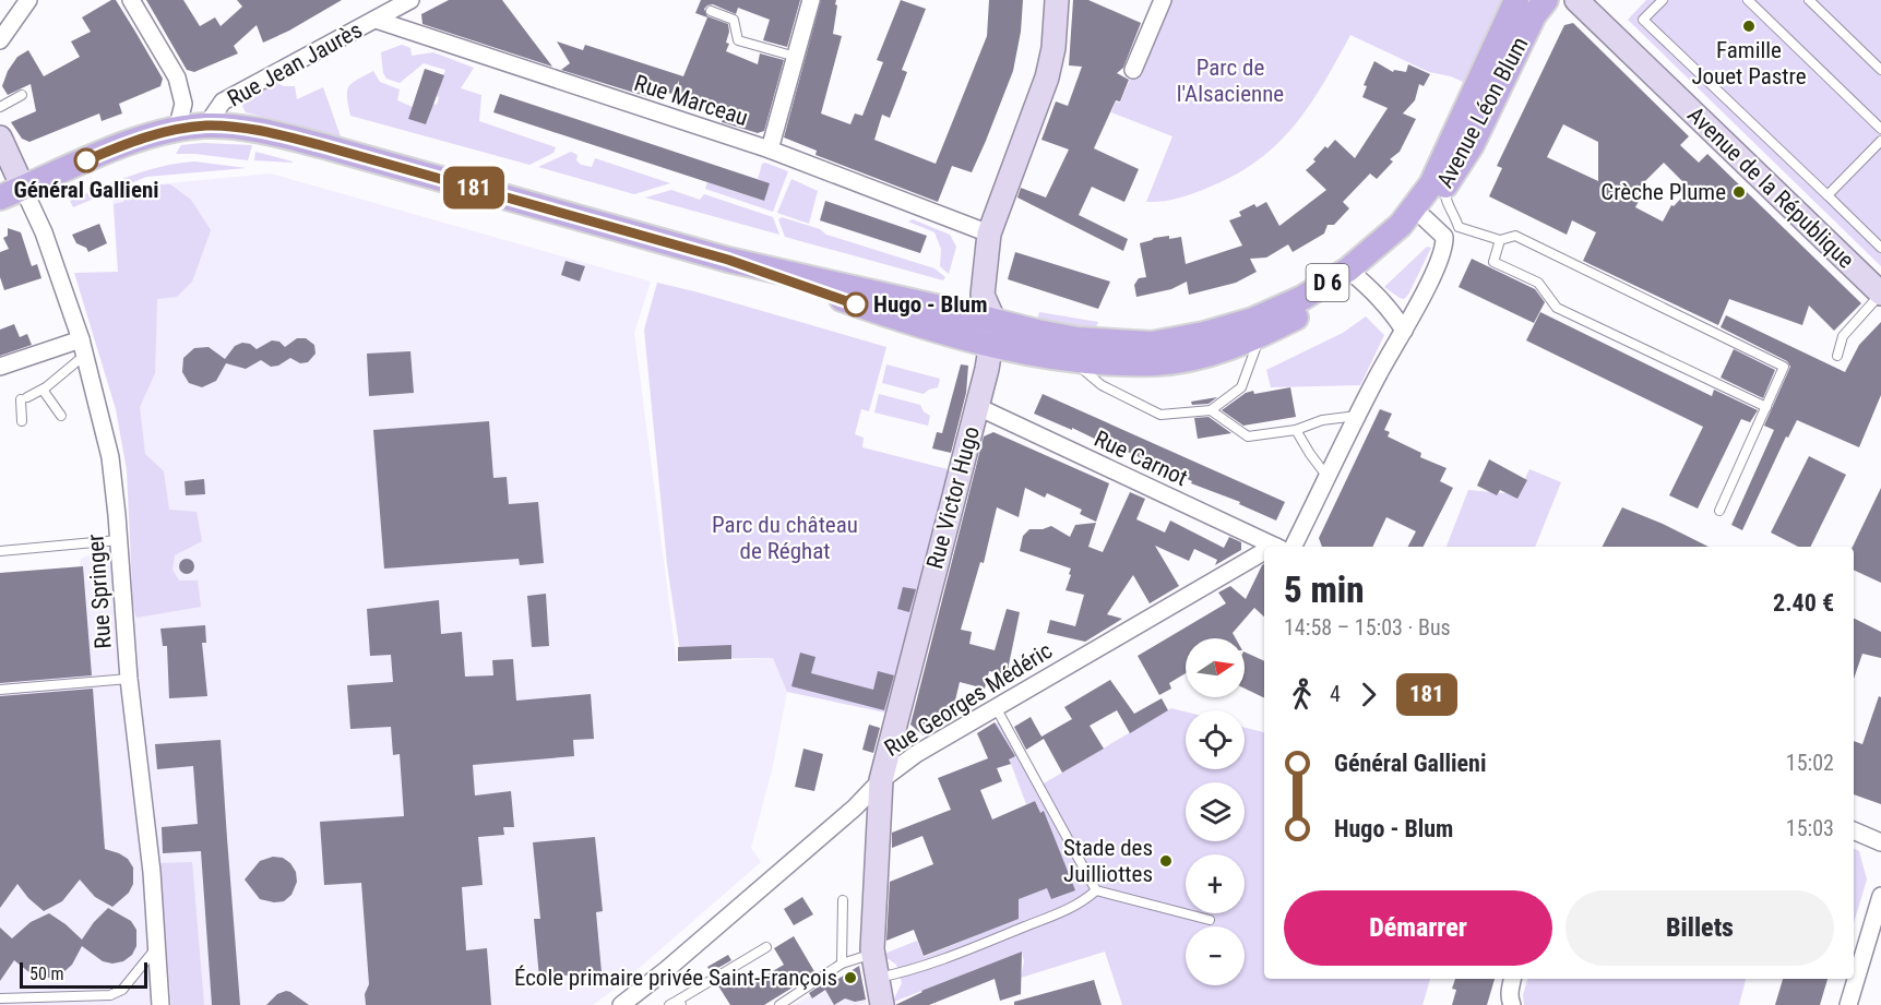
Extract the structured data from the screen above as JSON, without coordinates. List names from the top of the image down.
{
  "streets": {
    "main road": ["Rue Jean Jaurès", "Avenue Léon Blum", "D 6"],
    "street": [
      "Rue Marceau",
      "Avenue de la République",
      "Rue Carnot",
      "Rue Victor Hugo",
      "Rue Springer",
      "Rue Georges Médéric"
    ]
  },
  "crossings": [
    ["Rue Jean Jaurès", "Rue Marceau"],
    ["Rue Jean Jaurès", "Avenue Léon Blum"],
    ["Rue Jean Jaurès", "Rue Springer"],
    ["Avenue Léon Blum", "Rue Victor Hugo"],
    ["Rue Carnot", "Rue Victor Hugo"],
    ["Rue Victor Hugo", "Rue Georges Médéric"]
  ],
  "parks": ["Parc de l'Alsacienne", "Parc du château de Réghat"],
  "places": [
    "Famille Jouet Pastre",
    "Général Gallieni",
    "Crèche Plume",
    "Hugo - Blum",
    "Stade des Juilliottes",
    "École primaire privée Saint-François"
  ],
  "lines": ["bus line 181"],
  "scale_bar": "50 m",
  "north": "right",
  "page": {
    "on_map": "181",
    "heading": ["5 min", "14:58 – 15:03 · Bus", "2.40 €"],
    "map_buttons": ["+", "−"],
    "legs": ["4", "181"],
    "list": [
      {
        "name": "Général Gallieni",
        "value": "15:02"
      },
      {
        "name": "Hugo - Blum",
        "value": "15:03"
      }
    ],
    "buttons": ["Démarrer", "Billets"],
    "scale": "50 m"
  }
}
